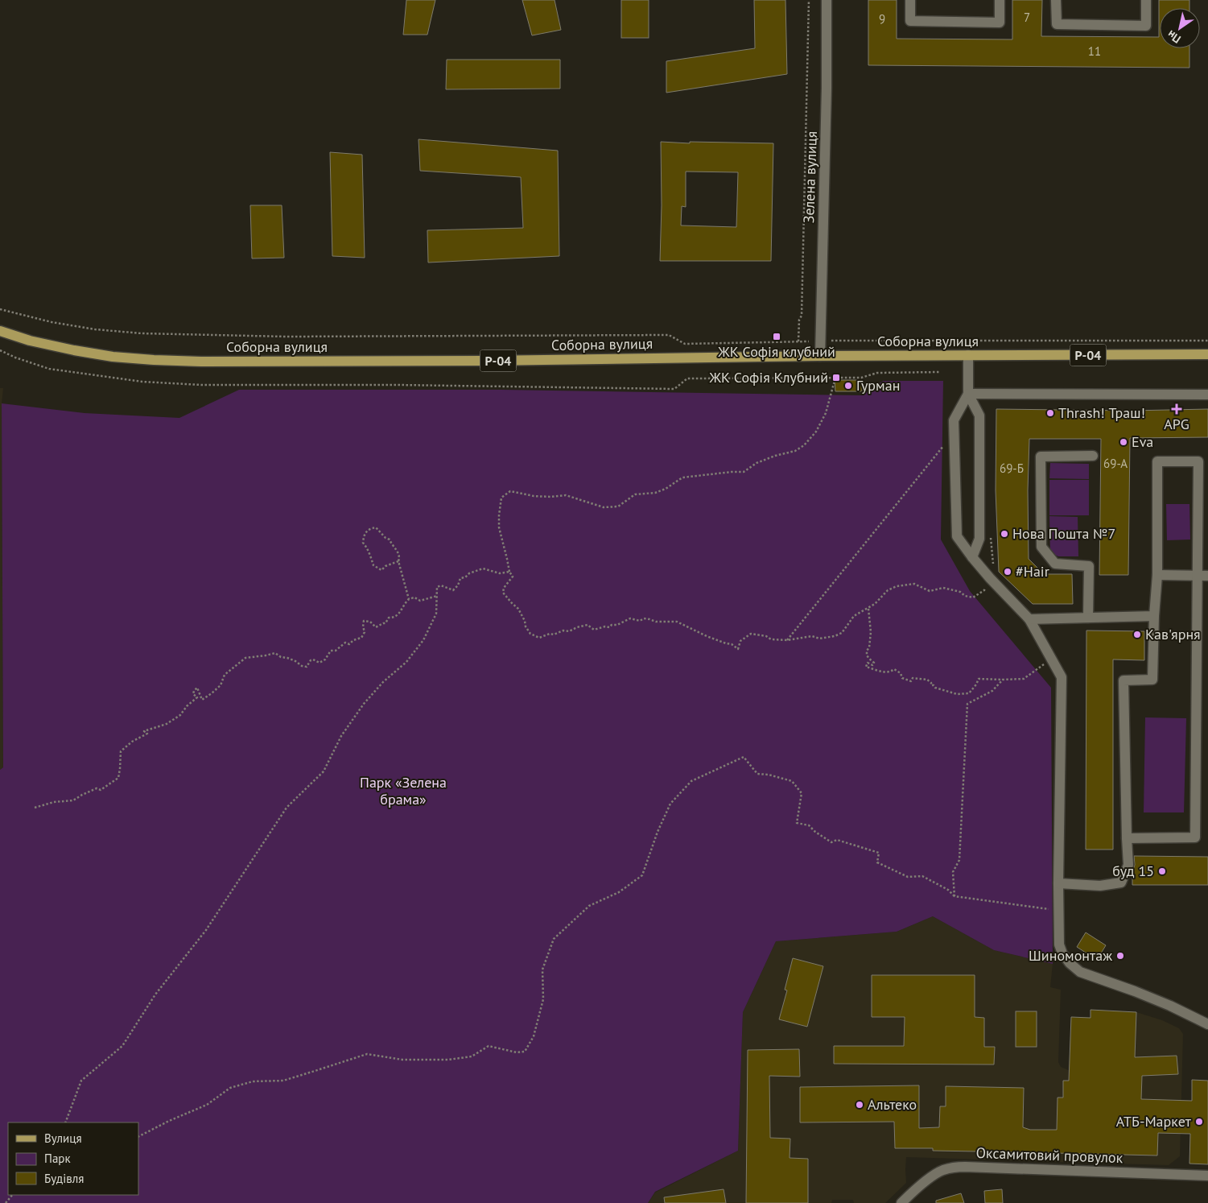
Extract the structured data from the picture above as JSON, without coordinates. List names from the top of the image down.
{
  "streets": {
    "main road": ["Соборна вулиця", "Р-04"],
    "street": ["Зелена вулиця", "Оксамитовий провулок"]
  },
  "crossings": [
    ["Зелена вулиця", "Соборна вулиця"]
  ],
  "parks": ["Парк «Зелена брама»"],
  "places": {
    "transit": ["ЖК Софія клубний", "ЖК Софія Клубний"],
    "other": [
      "Гурман",
      "Thrash! Траш!",
      "Eva",
      "Нова Пошта №7",
      "#Hair",
      "Кав'ярня",
      "буд 15",
      "Шиномонтаж",
      "Альтеко",
      "АТБ-Маркет"
    ],
    "health": ["APG"]
  },
  "house_numbers": [
    "7",
    "9",
    "11",
    "69-А",
    "69-Б"
  ],
  "legend": ["Вулиця", "Парк", "Будівля"],
  "north": "bottom left"
}
